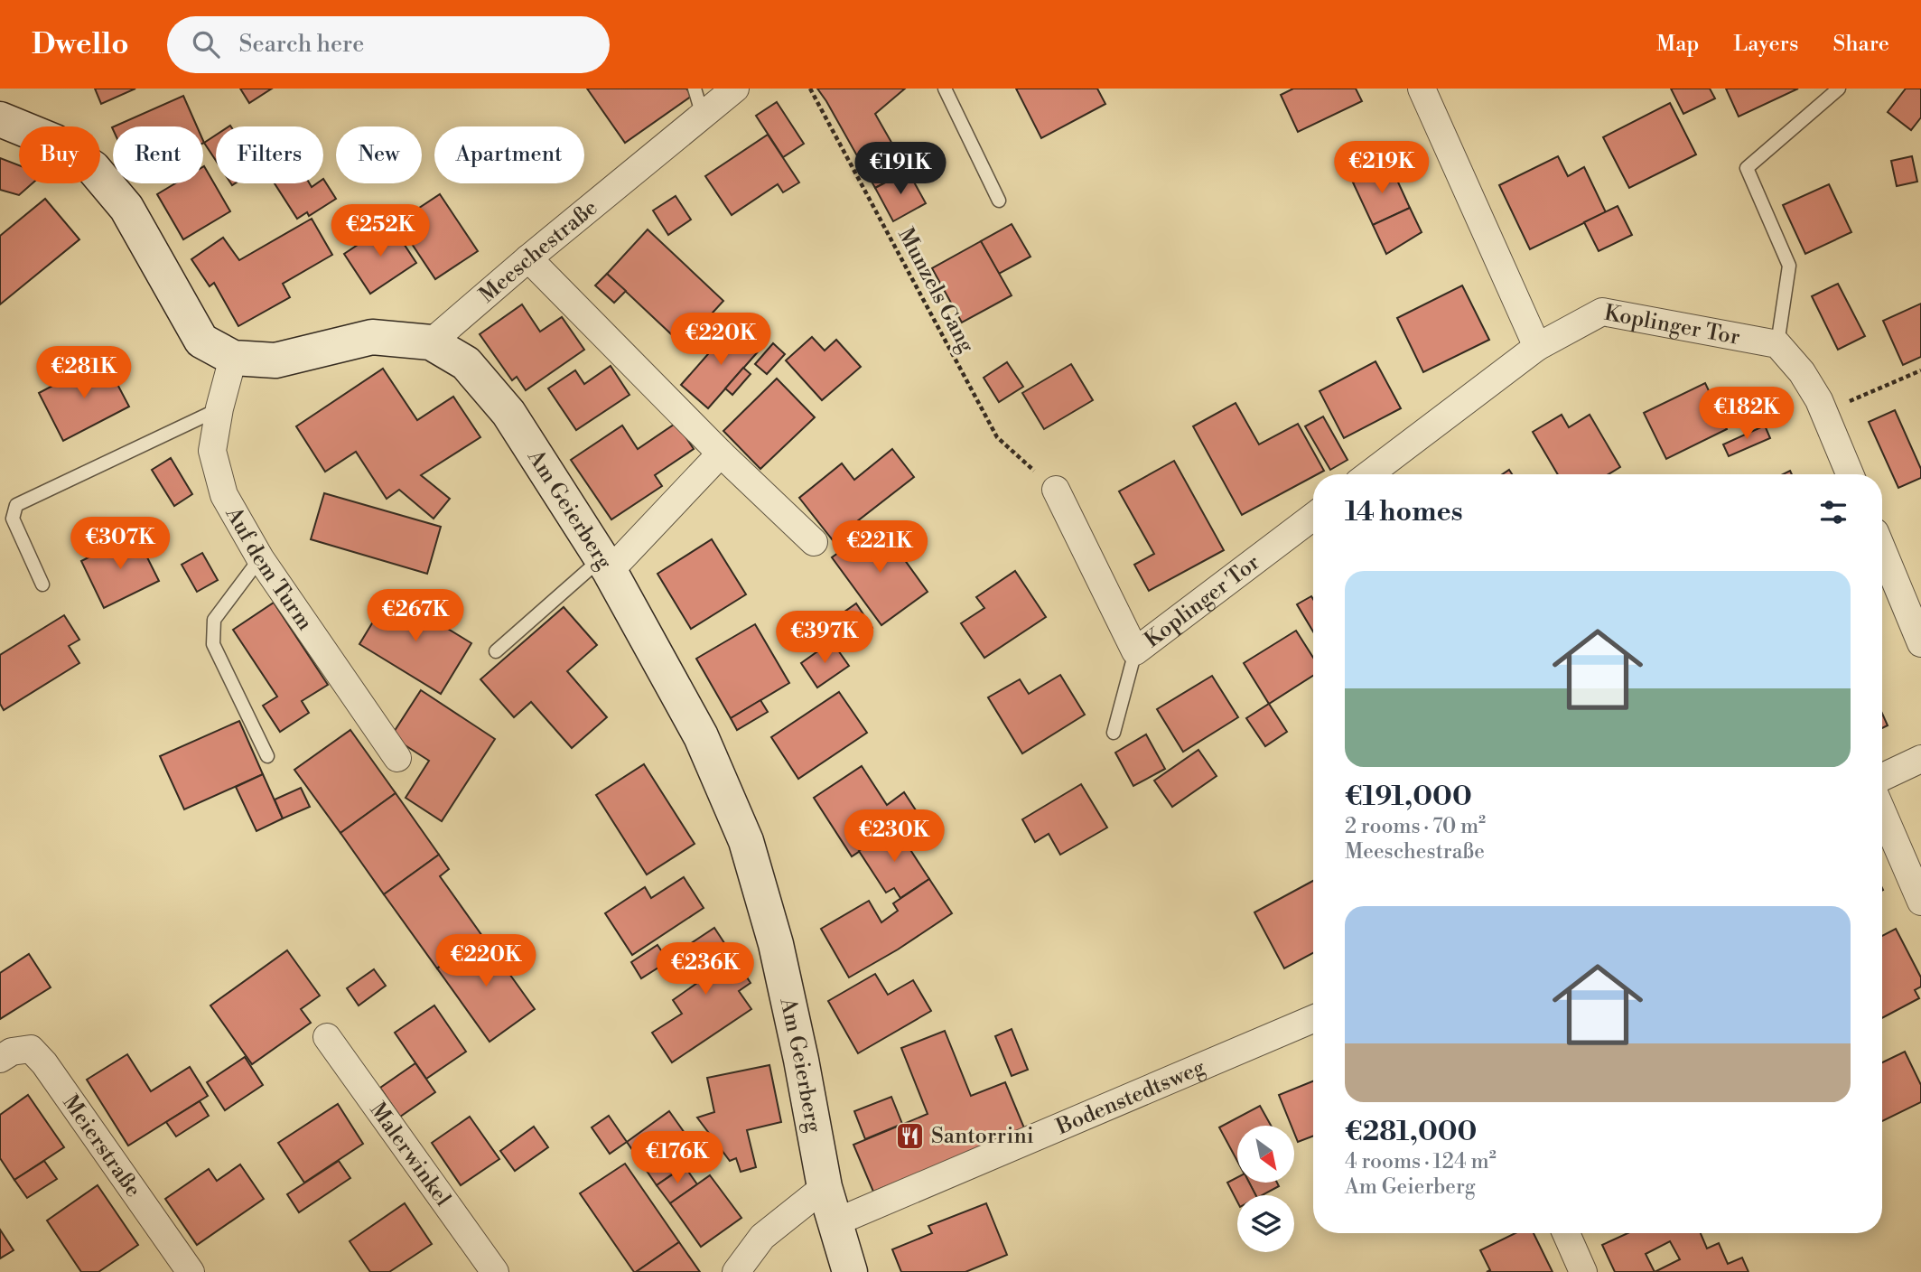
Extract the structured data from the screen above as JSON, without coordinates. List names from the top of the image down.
{
  "streets": {
    "street": [
      "Meeschestraße",
      "Koplinger Tor",
      "Am Geierberg",
      "Auf dem Turm",
      "Bodenstedtsweg",
      "Meierstraße",
      "Malerwinkel"
    ],
    "path": ["Munzels Gang"]
  },
  "crossings": [
    ["Meeschestraße", "Am Geierberg"],
    ["Munzels Gang", "Koplinger Tor"],
    ["Am Geierberg", "Auf dem Turm"],
    ["Am Geierberg", "Bodenstedtsweg"]
  ],
  "places": {
    "restaurant": ["Santorrini"]
  },
  "north": "bottom right",
  "page": {
    "header": "Dwello",
    "search": "Search here",
    "nav": ["Map", "Layers", "Share"],
    "chip": [
      "Buy",
      "Rent",
      "Filters",
      "New",
      "Apartment"
    ],
    "price": [
      "€219K",
      "€191K",
      "€252K",
      "€220K",
      "€281K",
      "€182K",
      "€307K",
      "€221K",
      "€267K",
      "€397K",
      "€230K",
      "€220K",
      "€236K",
      "€176K"
    ],
    "heading": "14 homes",
    "list": [
      {
        "name": "€191,000",
        "note": "2 rooms · 70 m² · Meeschestraße"
      },
      {
        "name": "€281,000",
        "note": "4 rooms · 124 m² · Am Geierberg"
      }
    ]
  }
}
